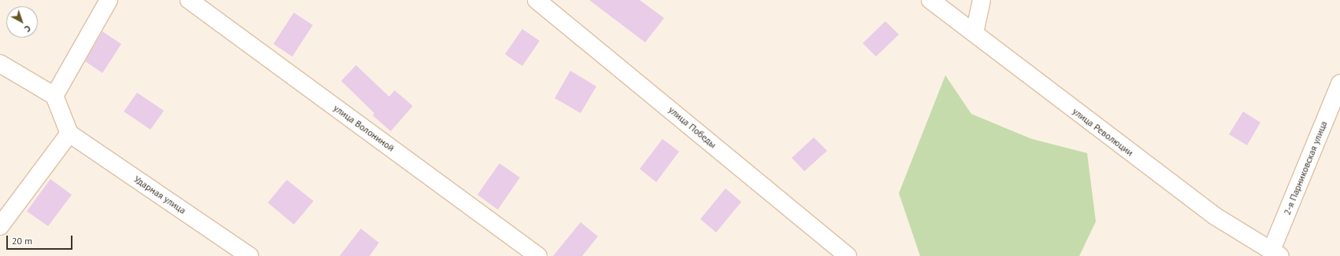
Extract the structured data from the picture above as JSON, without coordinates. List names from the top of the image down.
{
  "streets": {
    "street": [
      "улица Победы",
      "улица Волониной",
      "улица Революции",
      "2-я Парниковская улица",
      "Ударная улица"
    ]
  },
  "crossings": [
    ["улица Революции", "2-я Парниковская улица"]
  ],
  "scale_bar": "20 m",
  "north": "bottom right"
}
